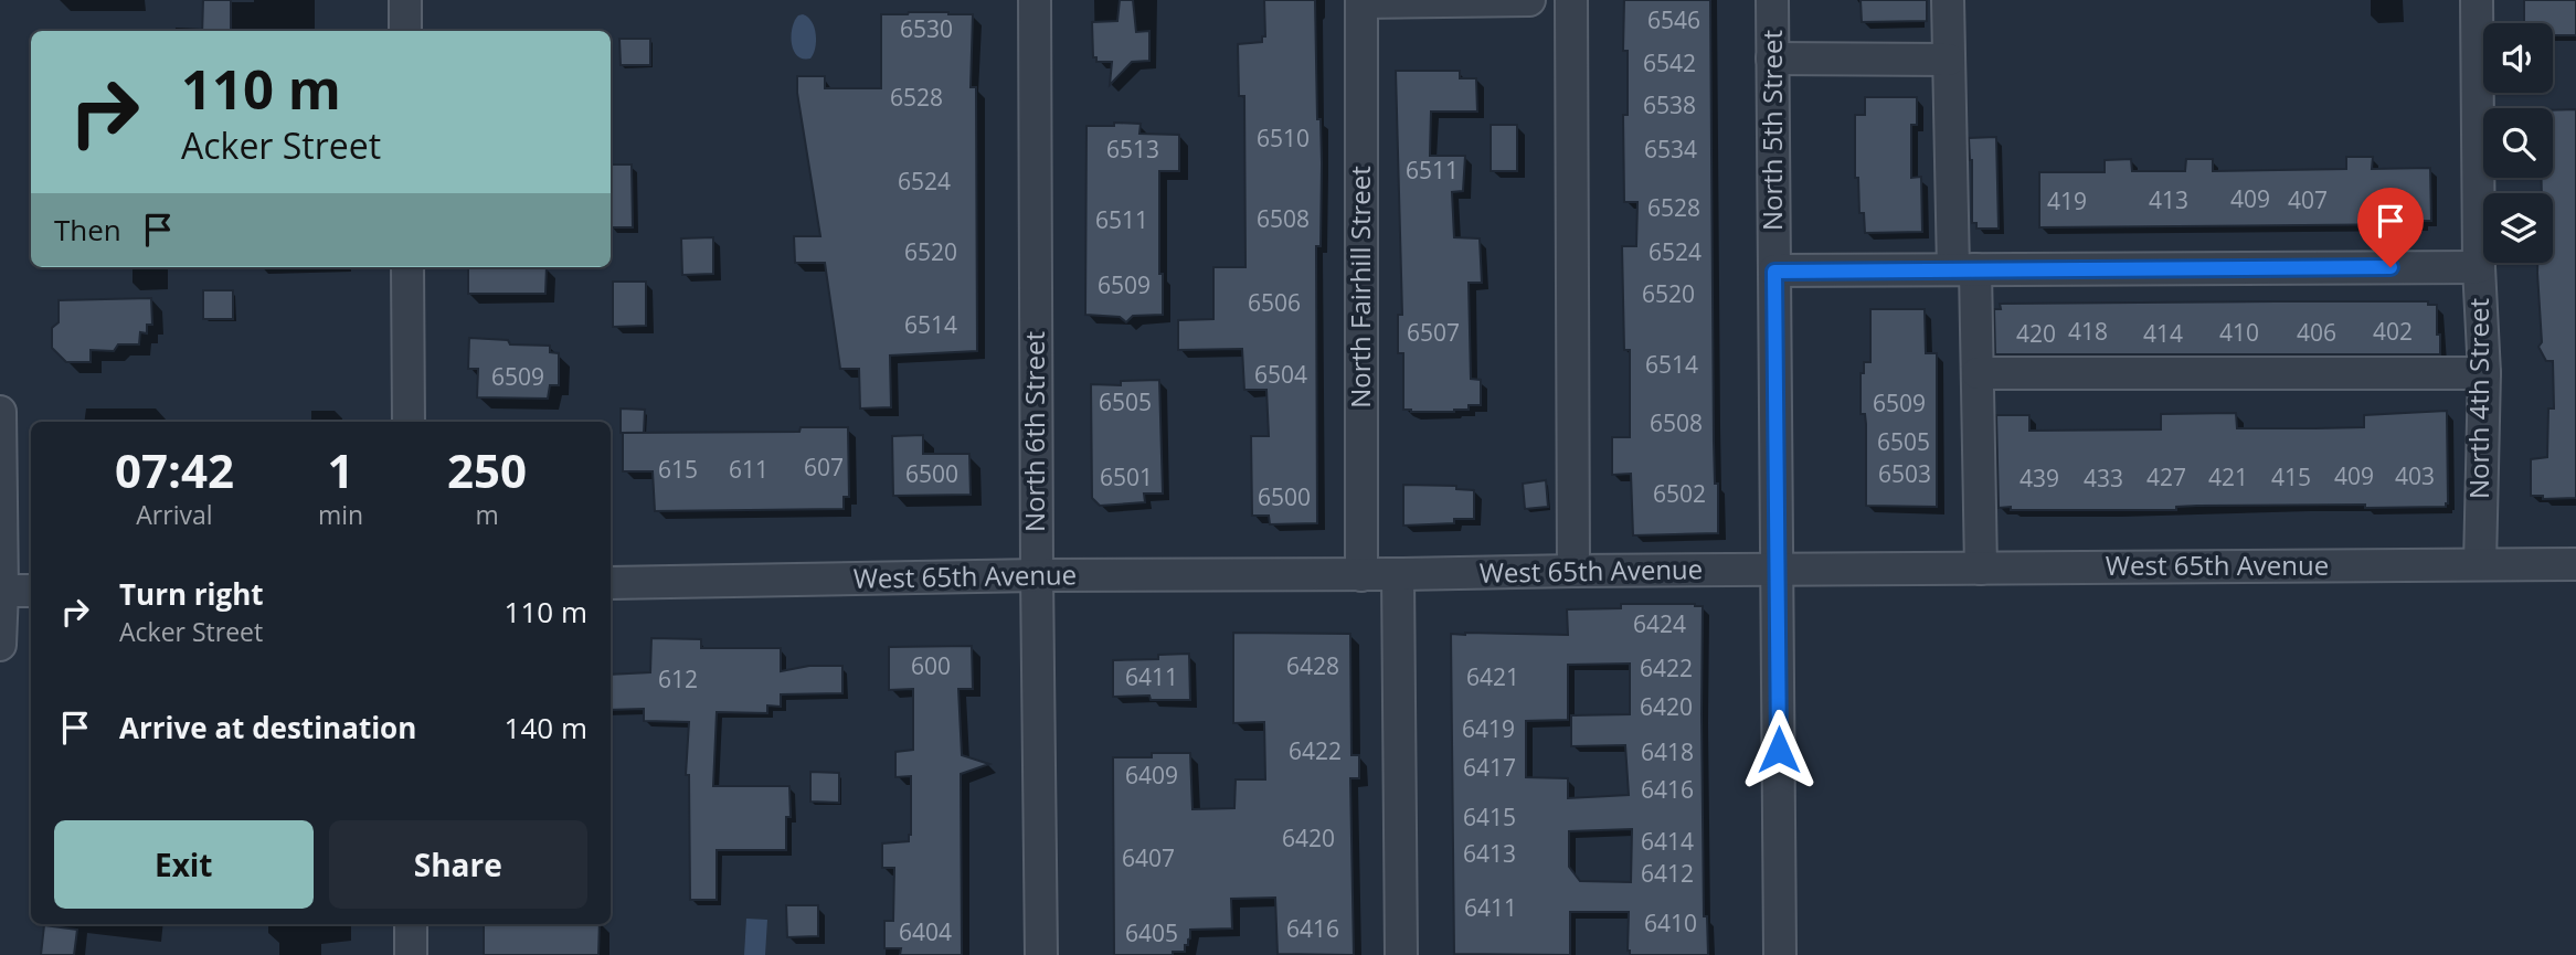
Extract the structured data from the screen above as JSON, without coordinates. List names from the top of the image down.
{
  "streets": {
    "street": [
      "North 5th Street",
      "North Fairhill Street",
      "North 4th Street",
      "North 6th Street",
      "West 65th Avenue"
    ]
  },
  "crossings": [
    ["North 5th Street", "West 65th Avenue"],
    ["North Fairhill Street", "West 65th Avenue"],
    ["North 4th Street", "West 65th Avenue"],
    ["North 6th Street", "West 65th Avenue"]
  ],
  "house_numbers": [
    "6546",
    "6530",
    "6542",
    "6528",
    "6538",
    "6510",
    "6513",
    "6534",
    "6511",
    "6524",
    "409",
    "413",
    "407",
    "419",
    "6528",
    "6508",
    "6511",
    "6520",
    "6524",
    "6509",
    "6520",
    "6506",
    "6514",
    "418",
    "402",
    "6507",
    "410",
    "406",
    "420",
    "414",
    "6514",
    "6504",
    "6509",
    "6505",
    "6509",
    "6508",
    "6505",
    "607",
    "615",
    "611",
    "6500",
    "6503",
    "409",
    "403",
    "6501",
    "427",
    "421",
    "415",
    "439",
    "433",
    "6502",
    "6500",
    "6424",
    "600",
    "6428",
    "6422",
    "6411",
    "6421",
    "612",
    "6420",
    "6419",
    "6422",
    "6418",
    "6417",
    "6409",
    "6416",
    "6415",
    "6420",
    "6414",
    "6413",
    "6407",
    "6412",
    "6411",
    "6410",
    "6416",
    "6404",
    "6405"
  ],
  "page": {
    "turn": ["110 m", "Acker Street"],
    "then": "Then",
    "eta": [
      "07:42",
      "Arrival",
      "1",
      "min",
      "250",
      "m"
    ],
    "list": [
      {
        "name": "Turn right",
        "note": "Acker Street",
        "value": "110 m"
      },
      {
        "name": "Arrive at destination",
        "value": "140 m"
      }
    ],
    "buttons": ["Exit", "Share"]
  }
}
